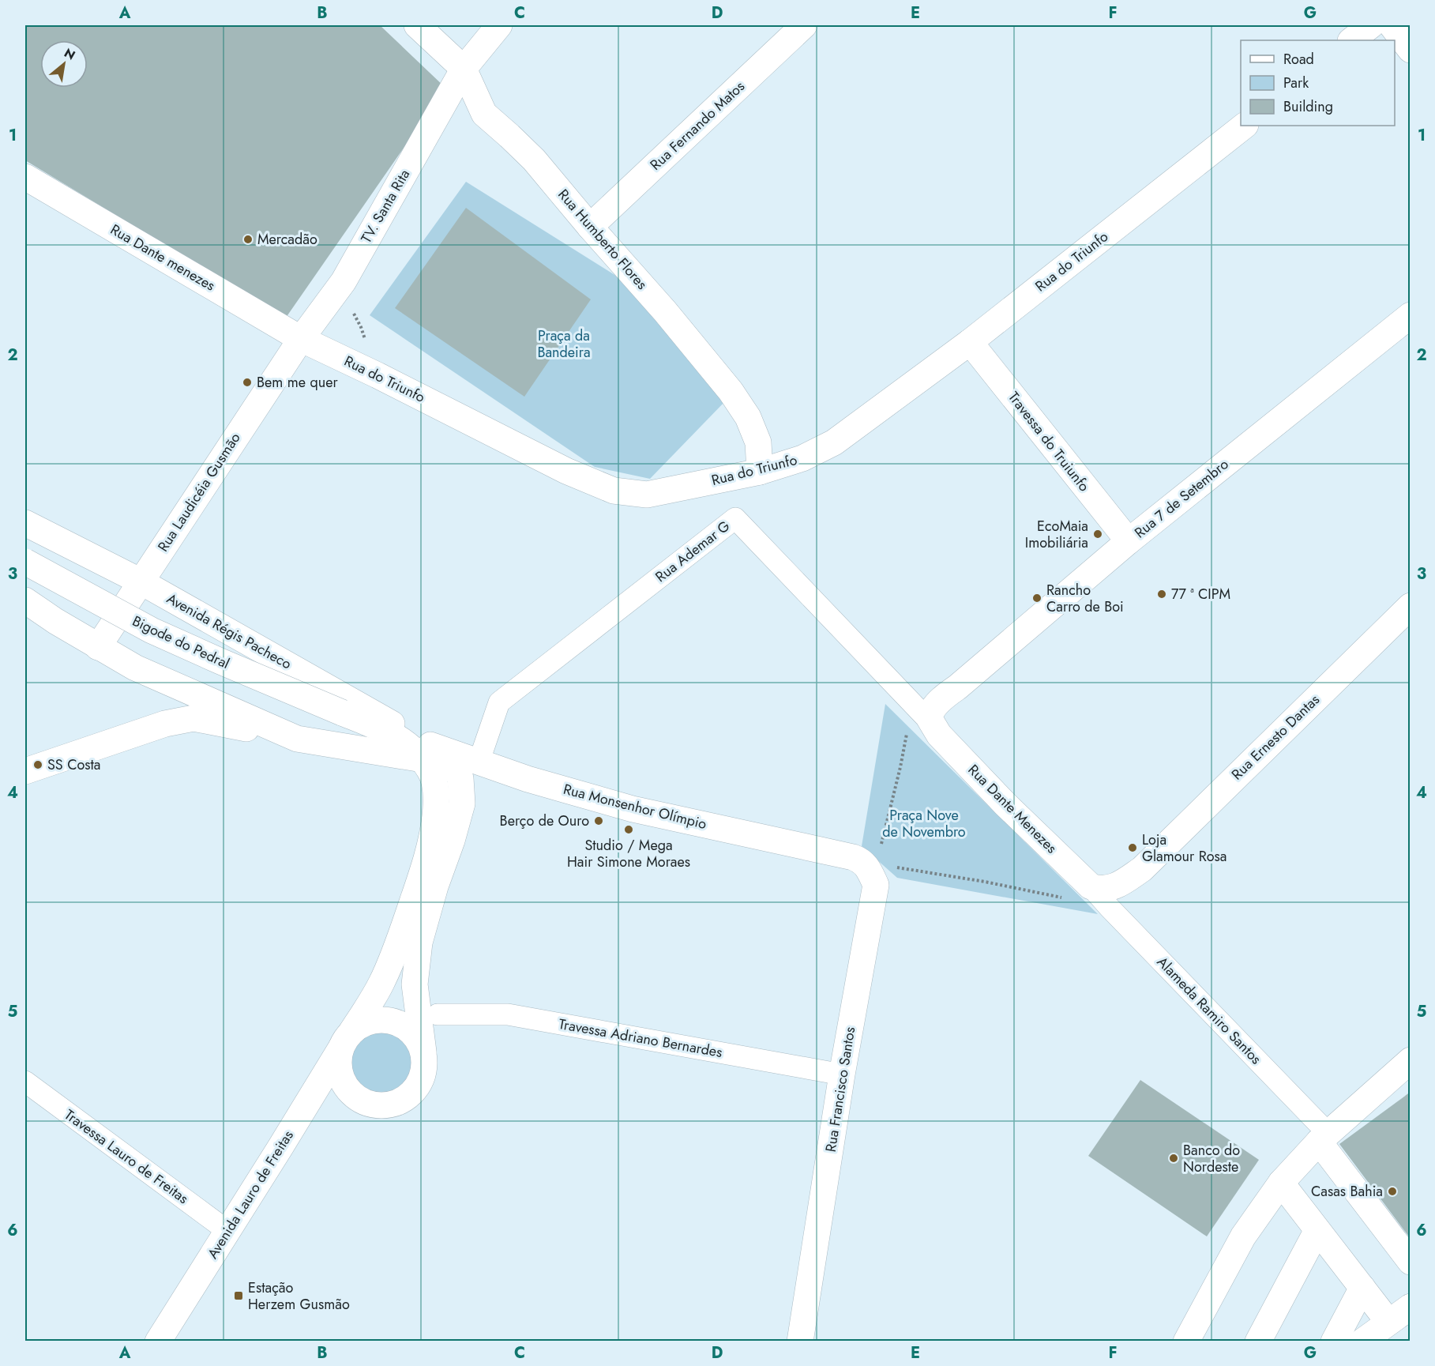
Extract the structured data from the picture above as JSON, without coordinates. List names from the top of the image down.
{
  "streets": {
    "street": [
      "Rua Fernando Matos",
      "TV. Santa Rita",
      "Rua Humberto Flores",
      "Rua Dante menezes",
      "Rua do Triunfo",
      "Travessa do Truiunfo",
      "Rua Laudicéia Gusmão",
      "Rua 7 de Setembro",
      "Rua Ademar G",
      "Avenida Régis Pacheco",
      "Bigode do Pedral",
      "Rua Ernesto Dantas",
      "Rua Monsenhor Olímpio",
      "Rua Dante Menezes",
      "Alameda Ramiro Santos",
      "Travessa Adriano Bernardes",
      "Rua Francisco Santos",
      "Travessa Lauro de Freitas",
      "Avenida Lauro de Freitas"
    ]
  },
  "crossings": [
    ["Rua Fernando Matos", "Rua Humberto Flores"],
    ["TV. Santa Rita", "Rua Humberto Flores"],
    ["TV. Santa Rita", "Rua Dante menezes"],
    ["TV. Santa Rita", "Rua do Triunfo"],
    ["TV. Santa Rita", "Rua Laudicéia Gusmão"],
    ["Rua Humberto Flores", "Rua do Triunfo"],
    ["Rua Dante menezes", "Rua do Triunfo"],
    ["Rua Dante menezes", "Rua Laudicéia Gusmão"],
    ["Rua do Triunfo", "Travessa do Truiunfo"],
    ["Rua do Triunfo", "Rua Laudicéia Gusmão"],
    ["Travessa do Truiunfo", "Rua 7 de Setembro"],
    ["Rua Laudicéia Gusmão", "Avenida Régis Pacheco"],
    ["Rua 7 de Setembro", "Rua Ademar G"],
    ["Rua 7 de Setembro", "Rua Dante Menezes"],
    ["Rua Ademar G", "Rua Monsenhor Olímpio"],
    ["Rua Ademar G", "Rua Dante Menezes"],
    ["Avenida Régis Pacheco", "Bigode do Pedral"],
    ["Avenida Régis Pacheco", "Rua Monsenhor Olímpio"],
    ["Avenida Régis Pacheco", "Avenida Lauro de Freitas"],
    ["Bigode do Pedral", "Rua Monsenhor Olímpio"],
    ["Bigode do Pedral", "Avenida Lauro de Freitas"],
    ["Rua Ernesto Dantas", "Rua Dante Menezes"],
    ["Rua Ernesto Dantas", "Alameda Ramiro Santos"],
    ["Rua Monsenhor Olímpio", "Rua Francisco Santos"],
    ["Rua Monsenhor Olímpio", "Avenida Lauro de Freitas"],
    ["Rua Dante Menezes", "Alameda Ramiro Santos"],
    ["Travessa Adriano Bernardes", "Rua Francisco Santos"],
    ["Travessa Lauro de Freitas", "Avenida Lauro de Freitas"]
  ],
  "parks": ["Praça da Bandeira", "Praça Nove de Novembro"],
  "places": {
    "other": [
      "Mercadão",
      "Bem me quer",
      "EcoMaia Imobiliária",
      "77 ª CIPM",
      "Rancho Carro de Boi",
      "SS Costa",
      "Berço de Ouro",
      "Studio / Mega Hair Simone Moraes",
      "Loja Glamour Rosa",
      "Banco do Nordeste",
      "Casas Bahia"
    ],
    "transit": ["Estação Herzem Gusmão"]
  },
  "legend": ["Road", "Park", "Building"],
  "north": "top right",
  "grid": {
    "columns": [
      "A",
      "B",
      "C",
      "D",
      "E",
      "F",
      "G"
    ],
    "rows": [
      "1",
      "2",
      "3",
      "4",
      "5",
      "6"
    ]
  }
}
